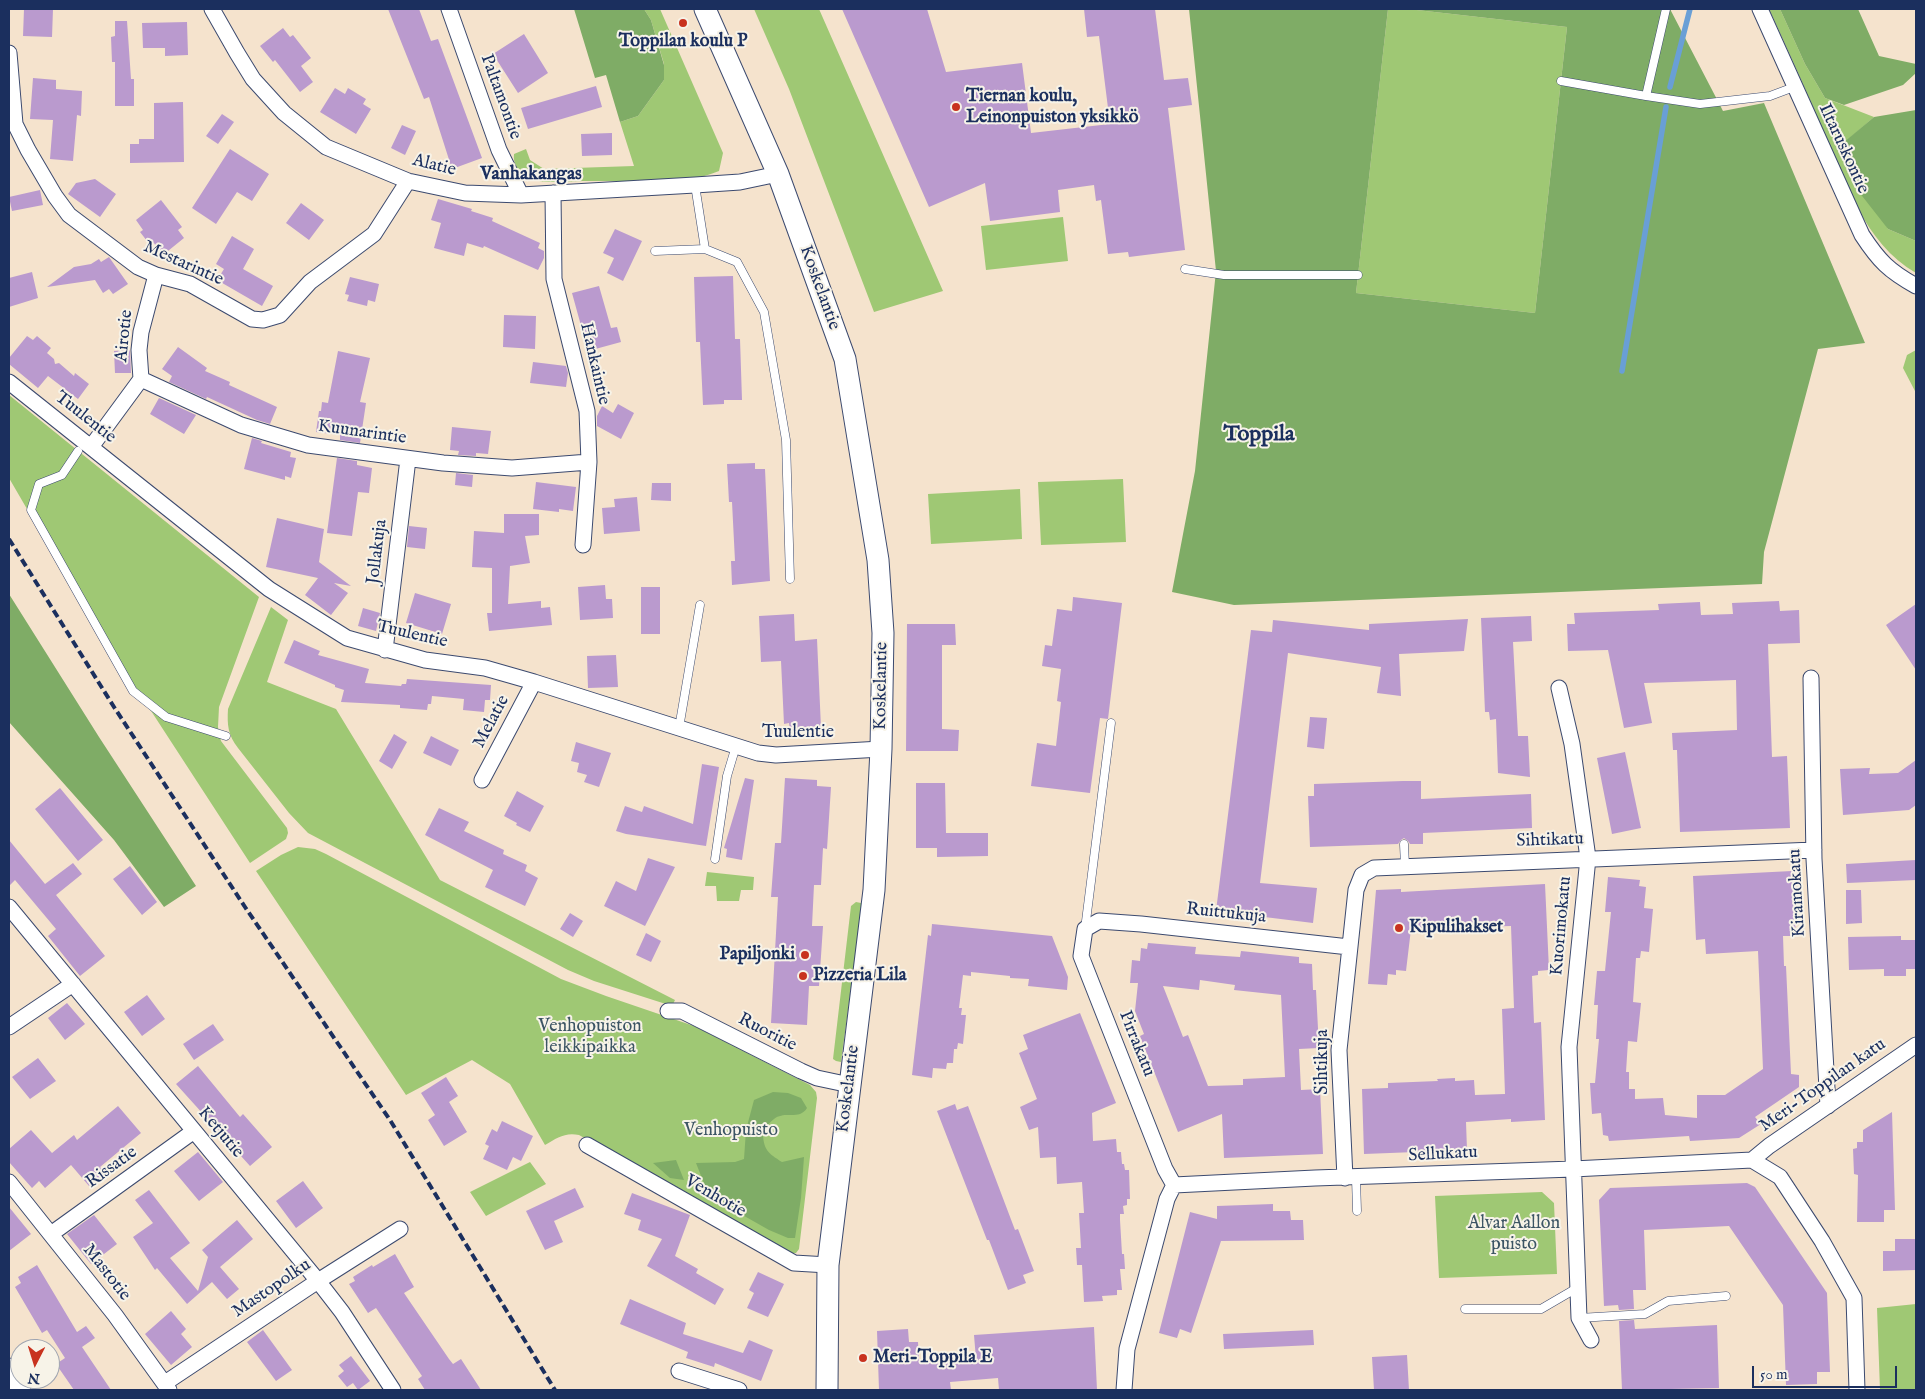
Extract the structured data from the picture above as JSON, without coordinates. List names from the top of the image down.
{
  "streets": {
    "main road": ["Koskelantie"],
    "street": [
      "Paltamontie",
      "Iltaruskontie",
      "Alatie",
      "Mestarintie",
      "Airotie",
      "Hankaintie",
      "Tuulentie",
      "Kuunarintie",
      "Jollakuja",
      "Melatie",
      "Sihtikatu",
      "Kiramokatu",
      "Ruittukuja",
      "Kuorimokatu",
      "Ruoritie",
      "Pirrakatu",
      "Sihtikuja",
      "Meri-Toppilan katu",
      "Ketjutie",
      "Sellukatu",
      "Rissatie",
      "Venhotie",
      "Mastotie",
      "Mastopolku"
    ]
  },
  "crossings": [
    ["Paltamontie", "Alatie"],
    ["Alatie", "Mestarintie"],
    ["Alatie", "Koskelantie"],
    ["Alatie", "Hankaintie"],
    ["Mestarintie", "Airotie"],
    ["Koskelantie", "Tuulentie"],
    ["Koskelantie", "Ruoritie"],
    ["Koskelantie", "Venhotie"],
    ["Airotie", "Tuulentie"],
    ["Airotie", "Kuunarintie"],
    ["Hankaintie", "Kuunarintie"],
    ["Tuulentie", "Jollakuja"],
    ["Tuulentie", "Melatie"],
    ["Kuunarintie", "Jollakuja"],
    ["Sihtikatu", "Kiramokatu"],
    ["Sihtikatu", "Ruittukuja"],
    ["Sihtikatu", "Kuorimokatu"],
    ["Sihtikatu", "Sihtikuja"],
    ["Kiramokatu", "Meri-Toppilan katu"],
    ["Ruittukuja", "Pirrakatu"],
    ["Ruittukuja", "Sihtikuja"],
    ["Kuorimokatu", "Sellukatu"],
    ["Pirrakatu", "Sellukatu"],
    ["Sihtikuja", "Sellukatu"],
    ["Meri-Toppilan katu", "Sellukatu"],
    ["Ketjutie", "Rissatie"],
    ["Ketjutie", "Mastopolku"],
    ["Rissatie", "Mastotie"],
    ["Mastotie", "Mastopolku"]
  ],
  "districts": ["Vanhakangas", "Toppila"],
  "parks": ["Venhopuiston leikkipaikka", "Venhopuisto", "Alvar Aallon puisto"],
  "places": [
    "Toppilan koulu P",
    "Tiernan koulu, Leinonpuiston yksikkö",
    "Kipulihakset",
    "Papiljonki",
    "Pizzeria Lila",
    "Meri-Toppila E"
  ],
  "scale_bar": "50 m",
  "north": "bottom"
}
